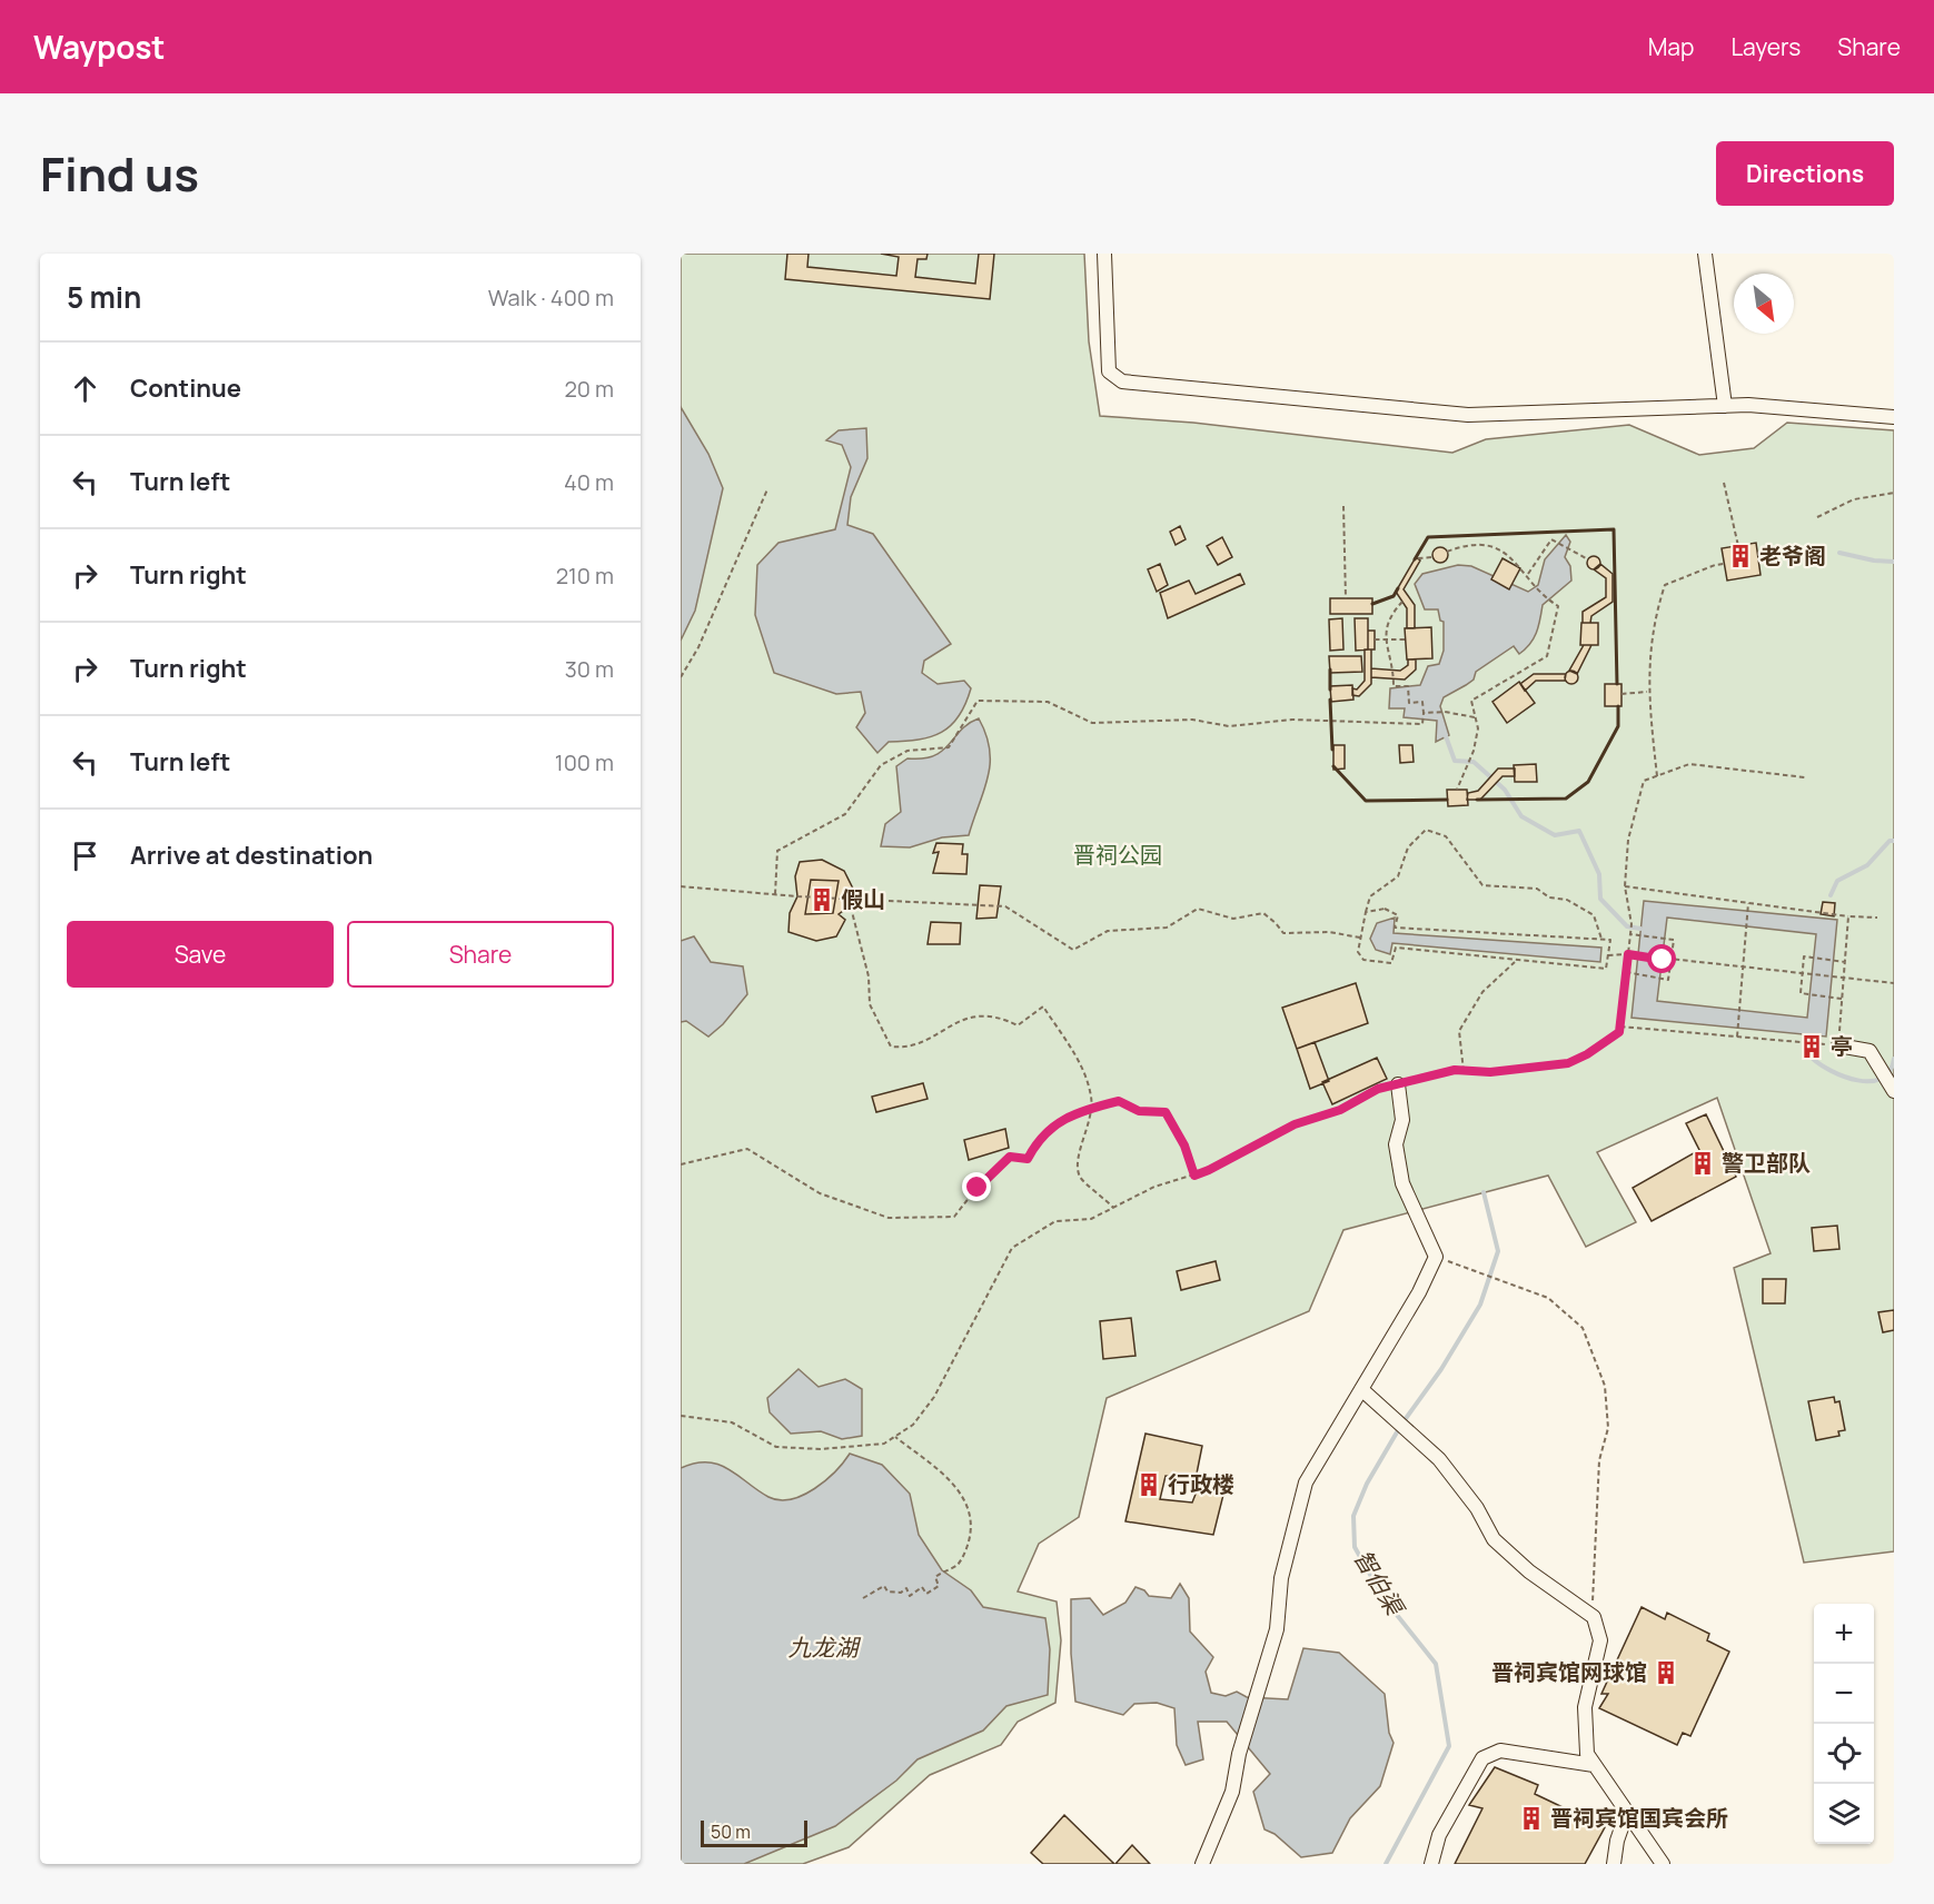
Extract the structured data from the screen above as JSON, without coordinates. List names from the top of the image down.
{
  "water": ["智伯渠", "九龙湖"],
  "parks": ["晋祠公园"],
  "places": {
    "building": [
      "老爷阁",
      "假山",
      "亭",
      "警卫部队",
      "行政楼",
      "晋祠宾馆网球馆",
      "晋祠宾馆国宾会所"
    ]
  },
  "scale_bar": "50 m",
  "north": "bottom right",
  "page": {
    "header": "Waypost",
    "nav": ["Map", "Layers", "Share"],
    "title": "Find us",
    "buttons": [
      "Directions",
      ["Save", "Share"]
    ],
    "heading": ["5 min", "Walk · 400 m"],
    "list": [
      ["Continue", "20 m"],
      ["Turn left", "40 m"],
      ["Turn right", "210 m"],
      ["Turn right", "30 m"],
      ["Turn left", "100 m"],
      "Arrive at destination"
    ],
    "map_buttons": ["+", "−"],
    "scale": "50 m"
  }
}
